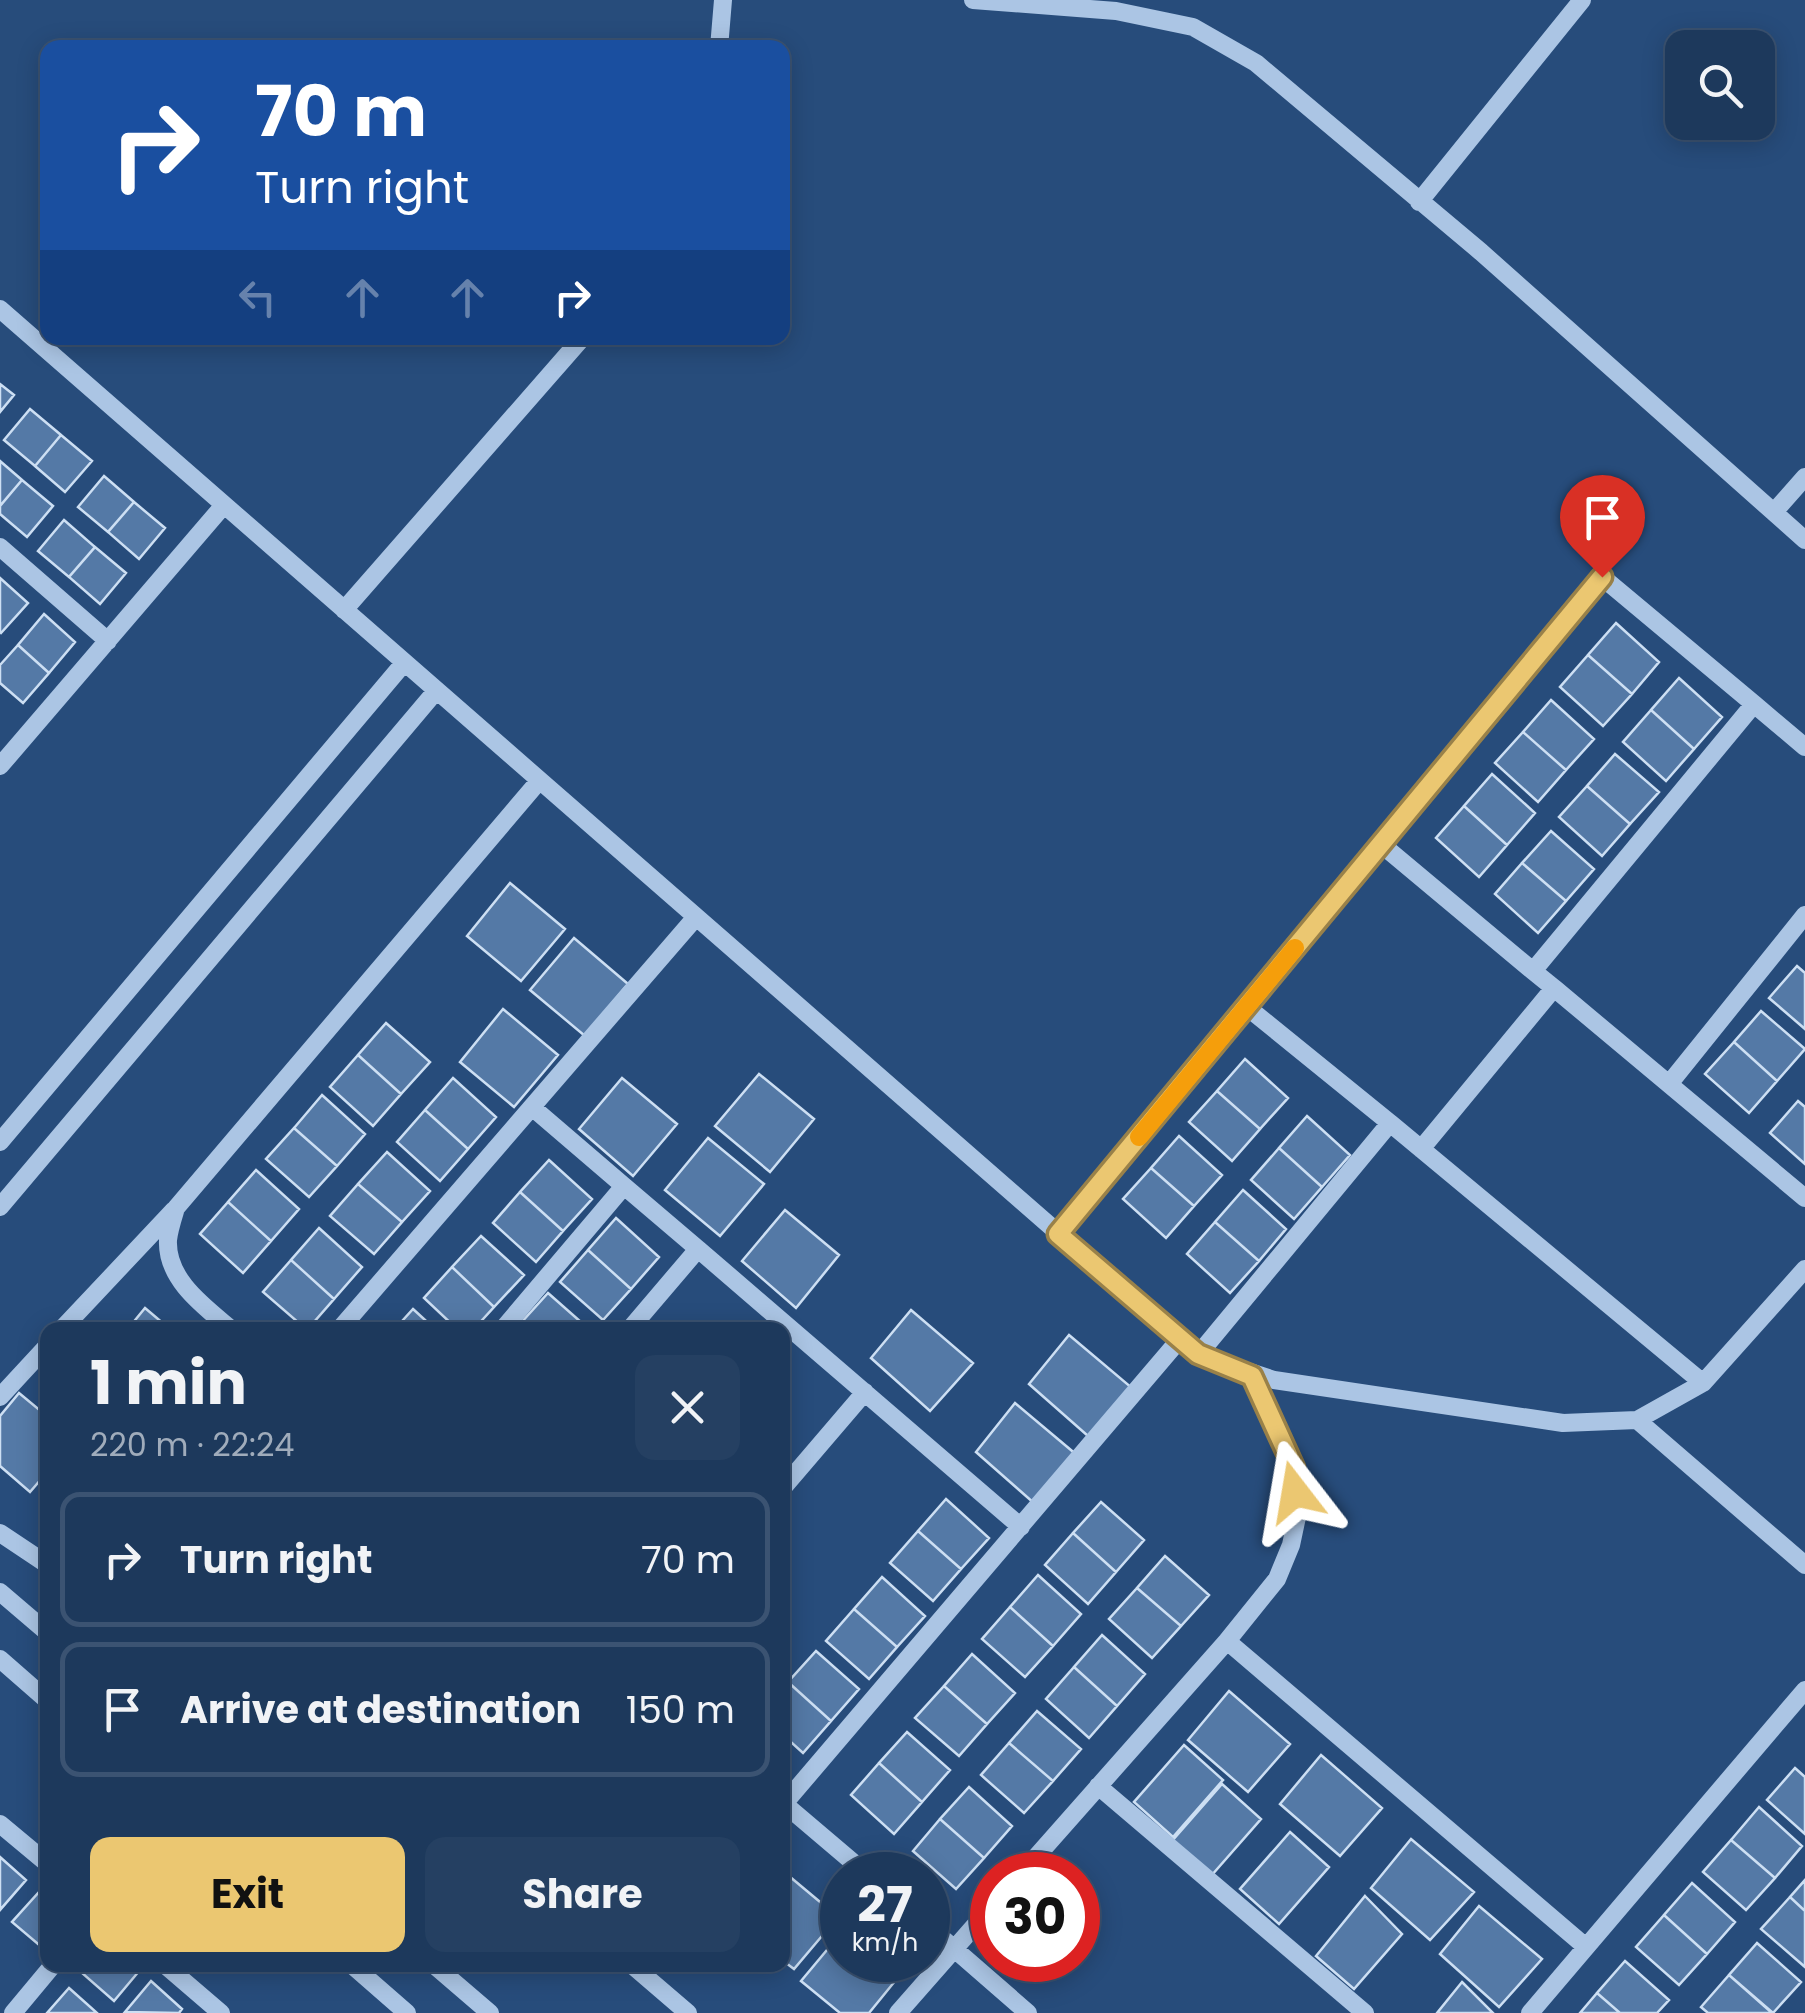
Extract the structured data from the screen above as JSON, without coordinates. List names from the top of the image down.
{
  "page": {
    "turn": ["70 m", "Turn right"],
    "heading": ["1 min", "220 m · 22:24"],
    "list": [
      {
        "name": "Turn right",
        "value": "70 m"
      },
      {
        "name": "Arrive at destination",
        "value": "150 m"
      }
    ],
    "buttons": ["Exit", "Share"],
    "speed": "27 km/h",
    "limit": "30"
  }
}
